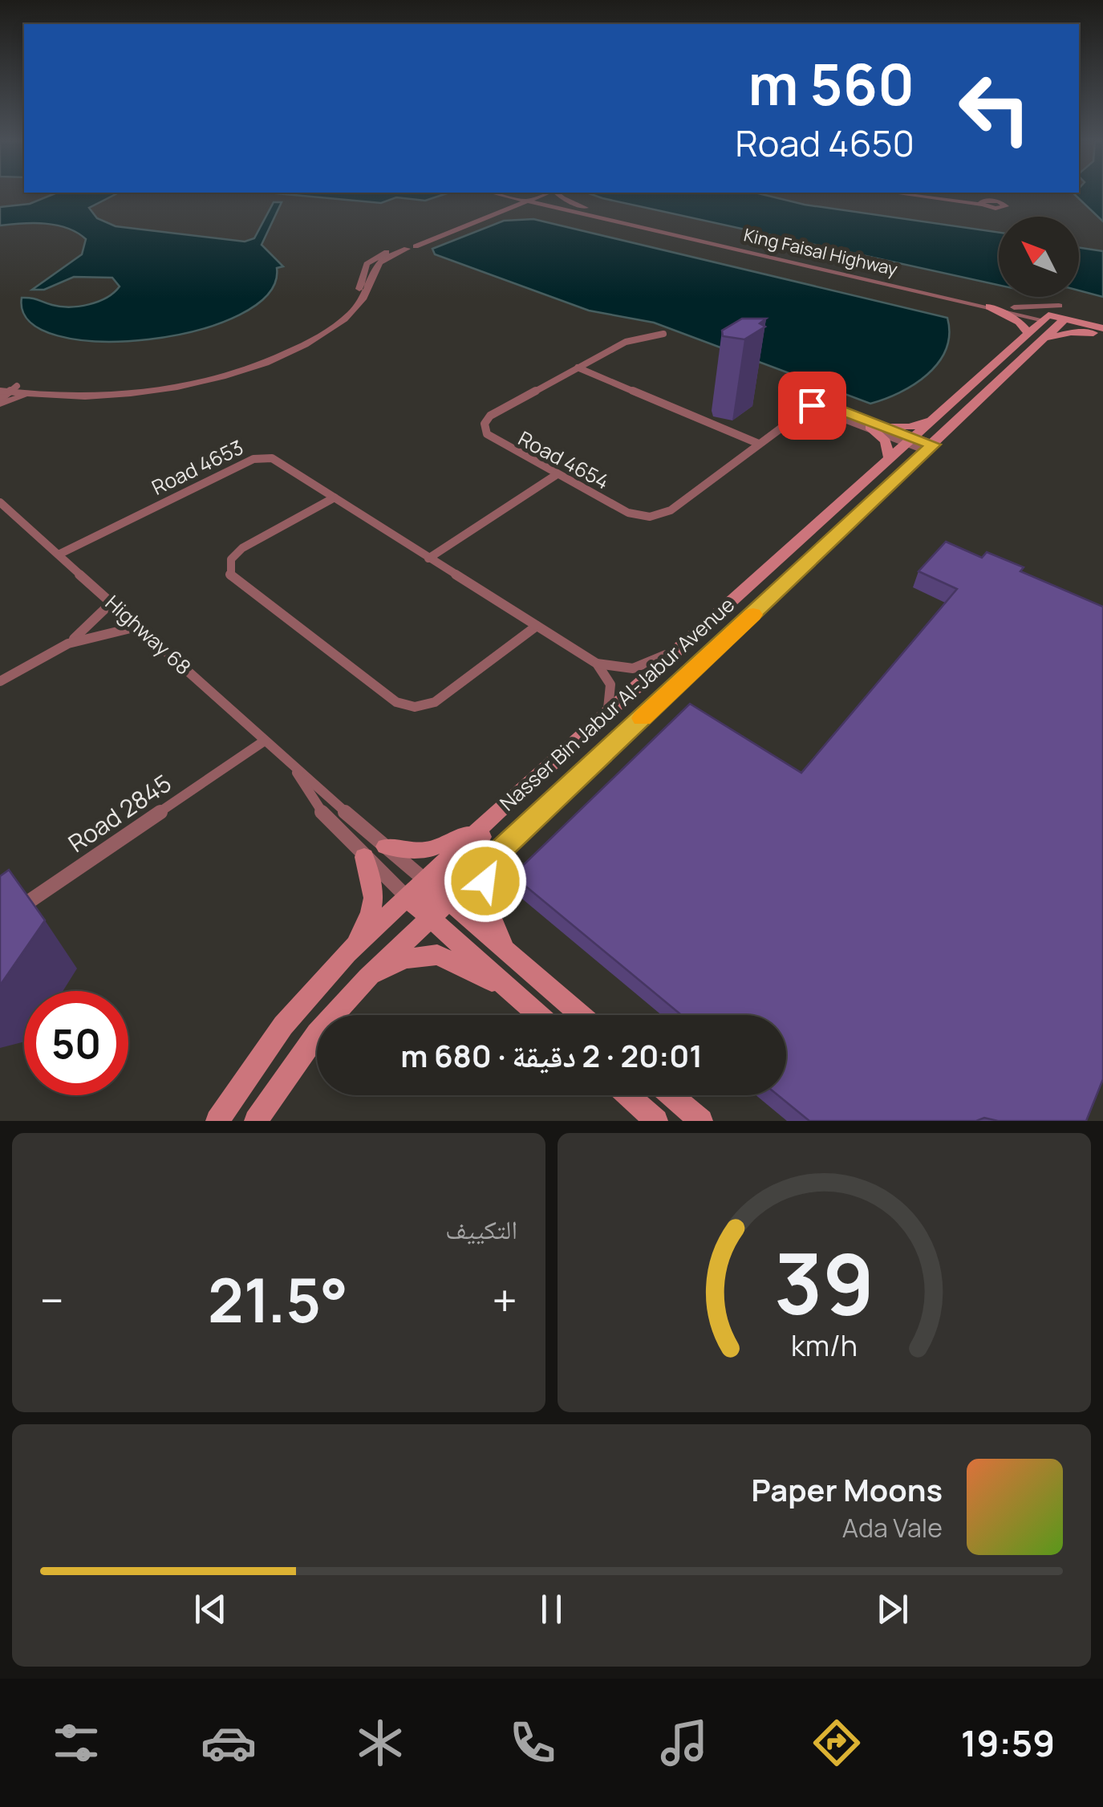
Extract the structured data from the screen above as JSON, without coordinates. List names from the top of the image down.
{
  "streets": {
    "main road": ["King Faisal Highway", "Highway 68", "Nasser Bin Jabur Al-Jabur Avenue"],
    "street": ["Road 4654", "Road 4653", "Road 2845"]
  },
  "crossings": [
    ["King Faisal Highway", "Nasser Bin Jabur Al-Jabur Avenue"],
    ["Road 4653", "Highway 68"],
    ["Road 4653", "Nasser Bin Jabur Al-Jabur Avenue"],
    ["Highway 68", "Nasser Bin Jabur Al-Jabur Avenue"],
    ["Highway 68", "Road 2845"]
  ],
  "north": "top left",
  "page": {
    "turn": ["560 m", "Road 4650"],
    "limit": "50",
    "trip": "20:01 · 2 دقيقة · 680 m",
    "tile": "التكييف",
    "heat": ["−", "21.5°", "+"],
    "song": ["Paper Moons", "Ada Vale"],
    "tabs": "19:59",
    "gauge": ["39", "km/h"]
  }
}
